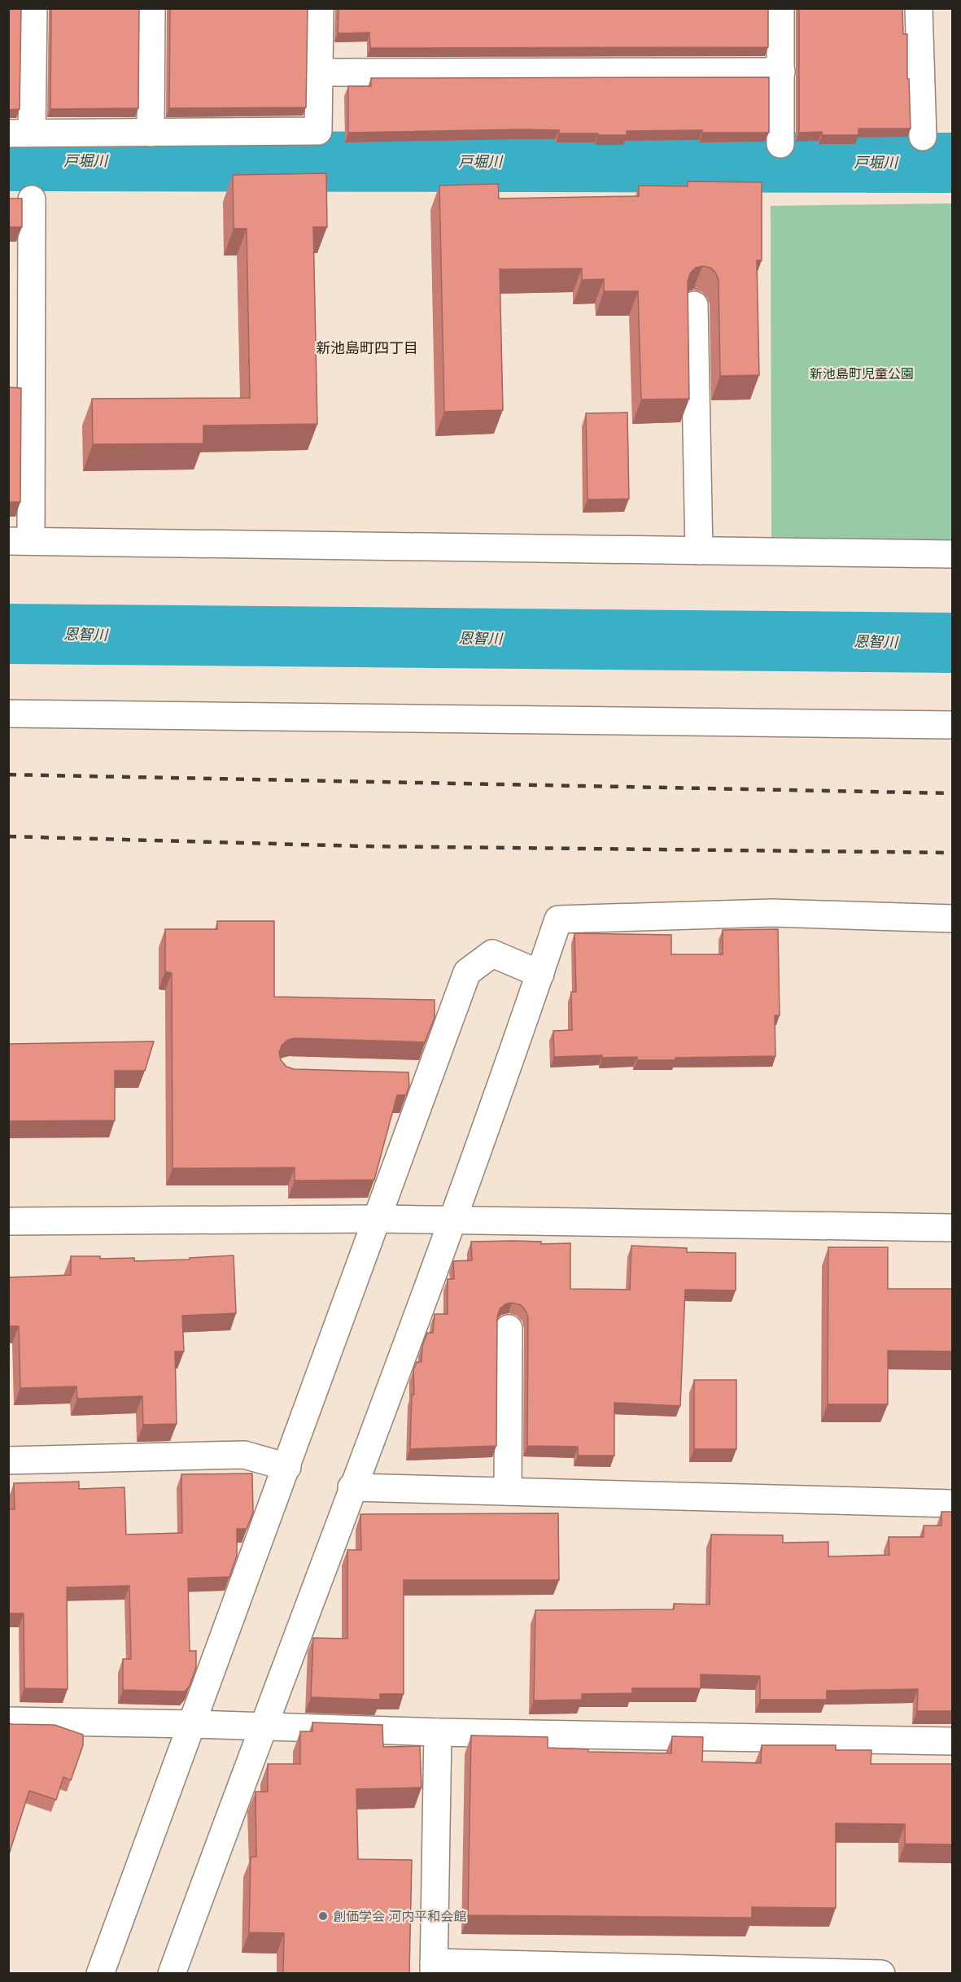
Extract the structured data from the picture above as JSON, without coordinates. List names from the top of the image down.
{
  "districts": ["新池島町四丁目"],
  "water": ["戸堀川", "恩智川"],
  "parks": ["新池島町児童公園"],
  "places": ["創価学会 河内平和会館"]
}
